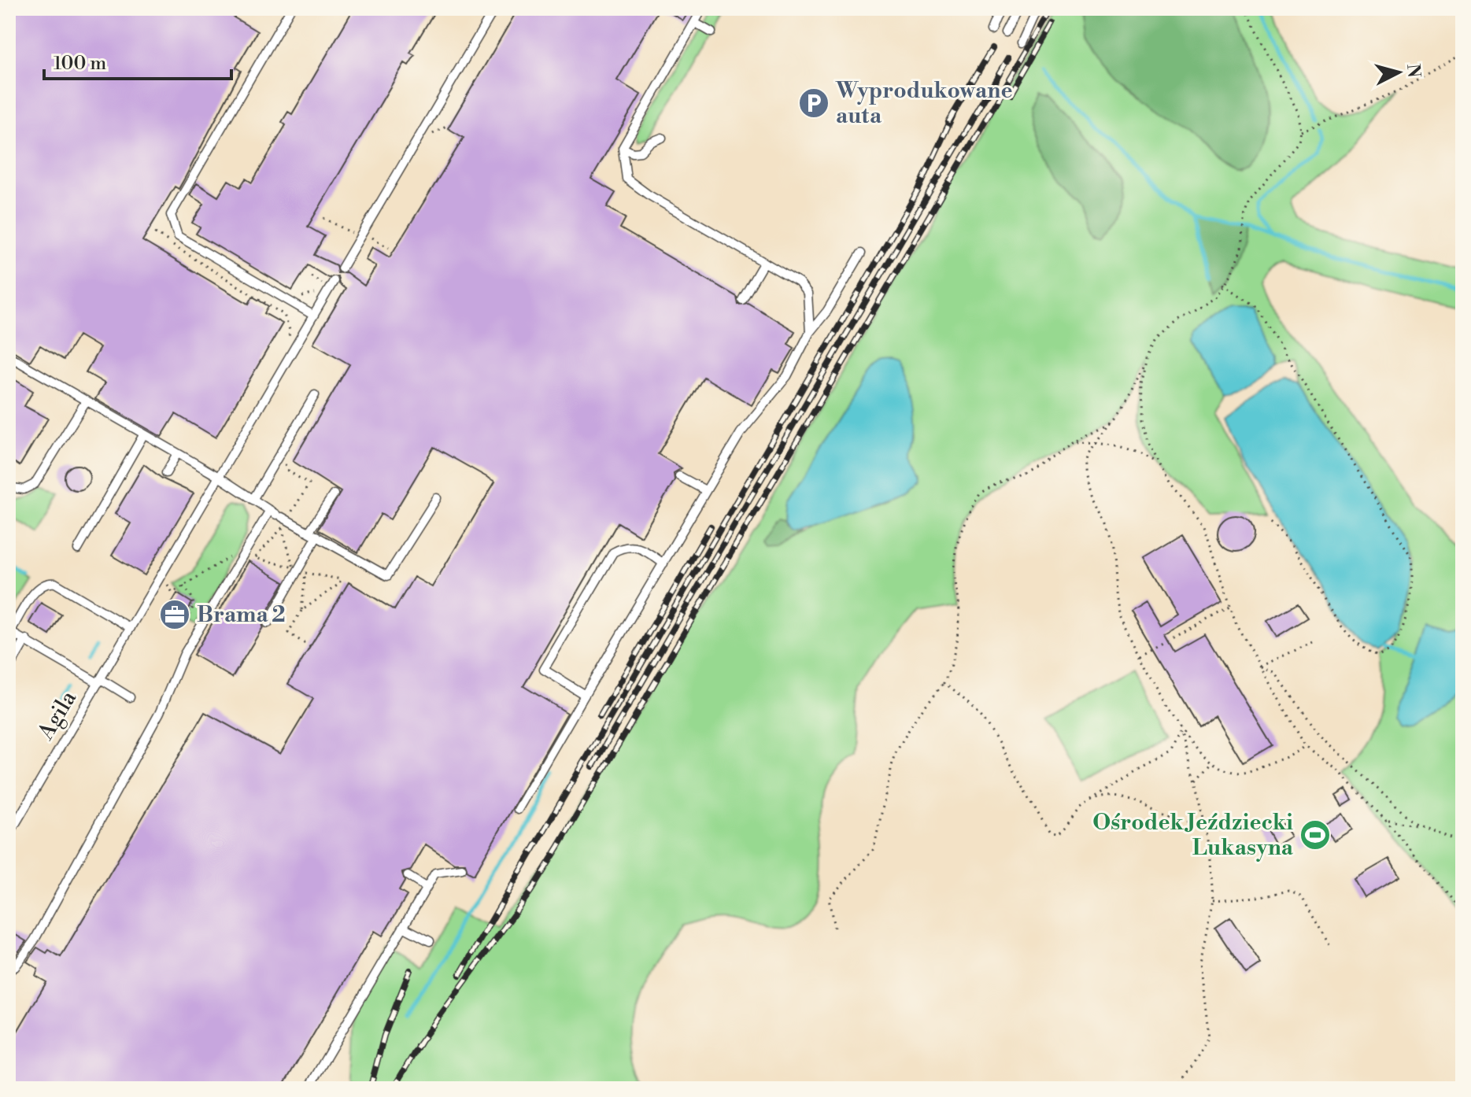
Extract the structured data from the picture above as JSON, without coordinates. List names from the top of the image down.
{
  "streets": {
    "lane": ["Agila"]
  },
  "places": {
    "parking": ["Wyprodukowane auta"],
    "office": ["Brama 2"],
    "sports": ["Ośrodek Jeździecki Lukasyna"]
  },
  "scale_bar": "100 m",
  "north": "right"
}
